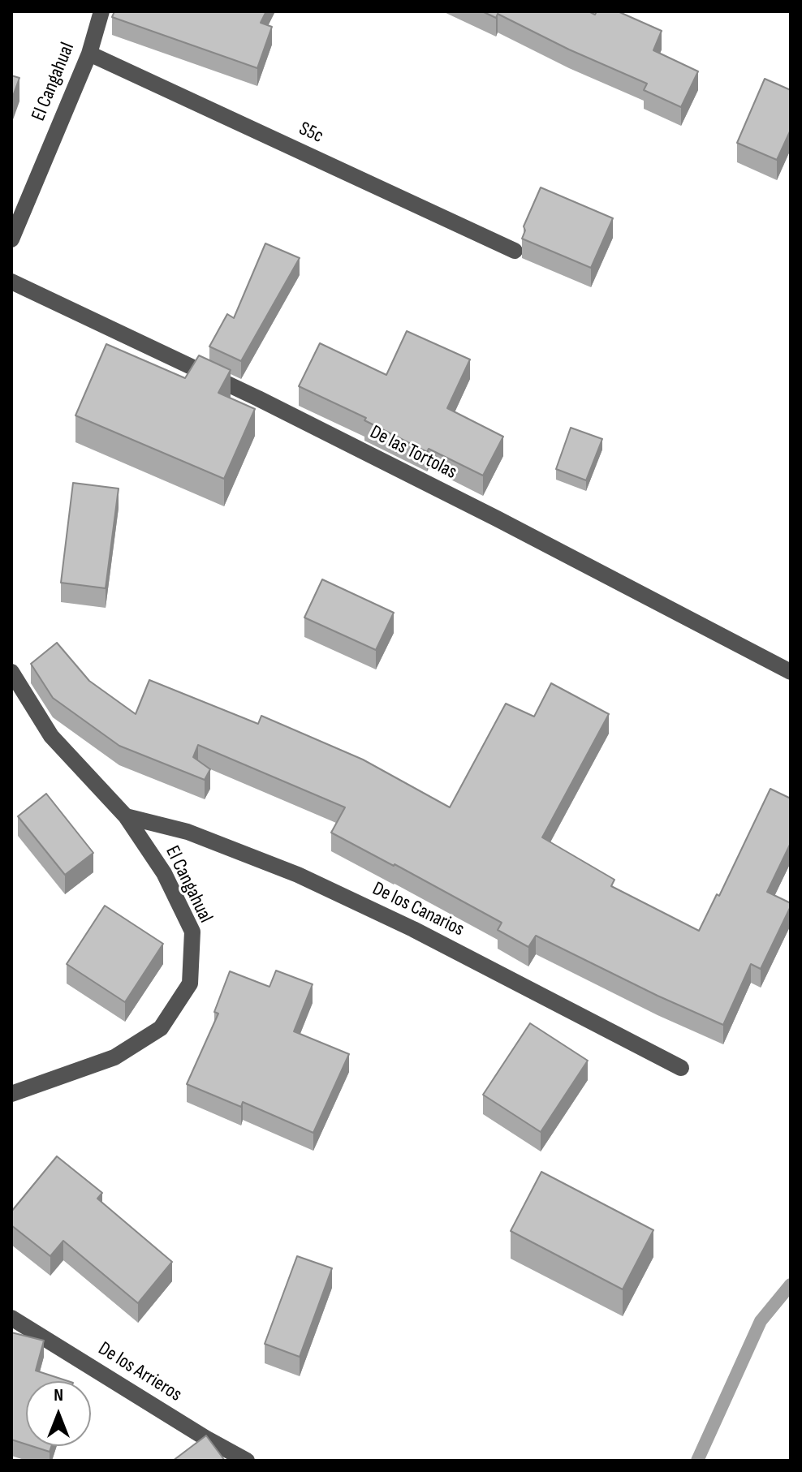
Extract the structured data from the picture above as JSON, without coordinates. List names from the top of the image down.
{
  "streets": {
    "street": [
      "El Cangahual",
      "S5c",
      "De las Tortolas",
      "De los Canarios",
      "De los Arrieros"
    ]
  },
  "crossings": [
    ["El Cangahual", "S5c"],
    ["El Cangahual", "De los Canarios"]
  ],
  "north": "top"
}
